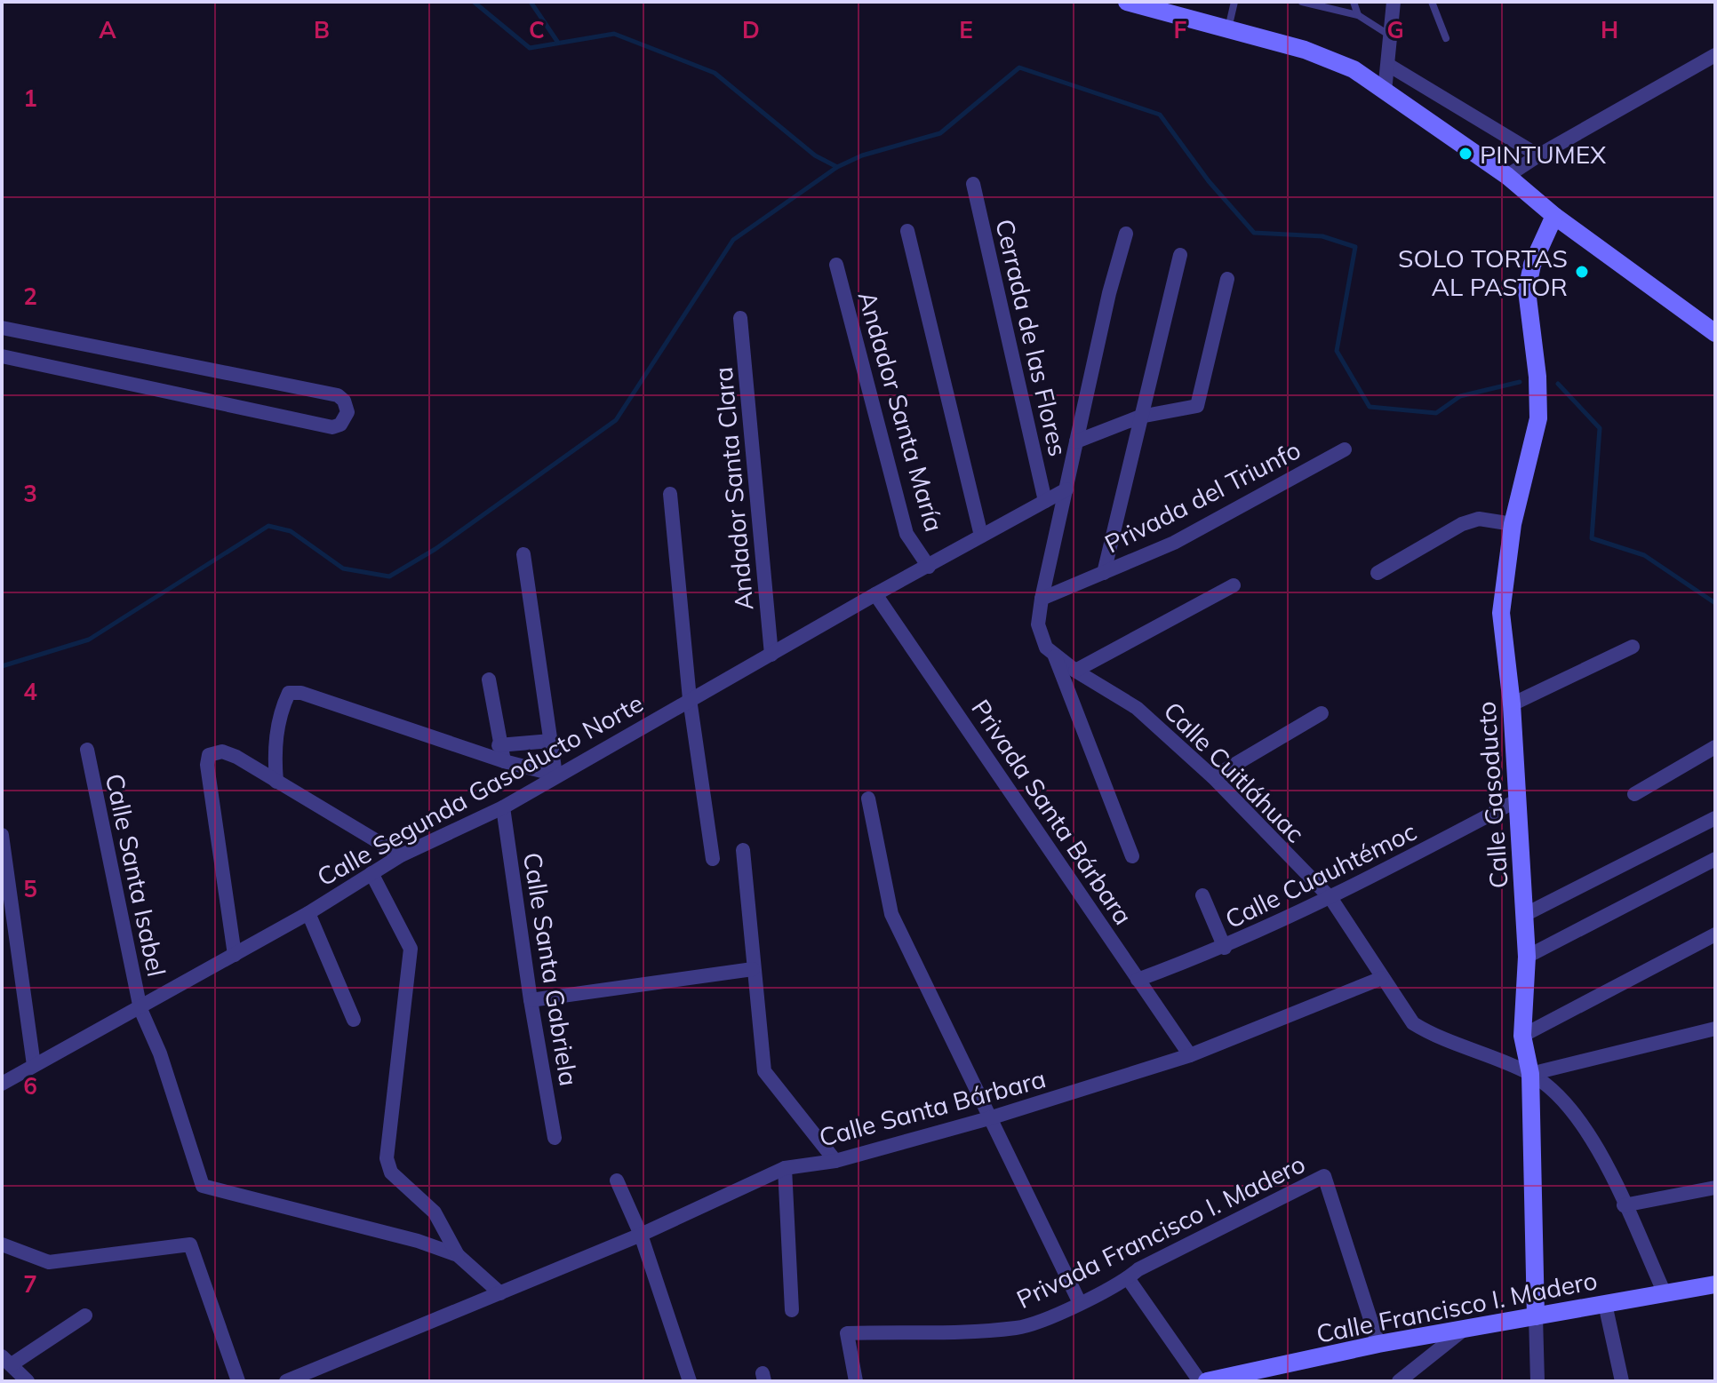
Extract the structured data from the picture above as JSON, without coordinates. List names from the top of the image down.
{
  "streets": {
    "street": [
      "Cerrada de las Flores",
      "Andador Santa María",
      "Andador Santa Clara",
      "Privada del Triunfo",
      "Calle Cuitláhuac",
      "Calle Segunda Gasoducto Norte",
      "Calle Gasoducto",
      "Privada Santa Bárbara",
      "Calle Santa Isabel",
      "Calle Cuauhtémoc",
      "Calle Santa Gabriela",
      "Calle Santa Bárbara",
      "Privada Francisco I. Madero",
      "Calle Francisco I. Madero"
    ]
  },
  "crossings": [
    ["Cerrada de las Flores", "Calle Segunda Gasoducto Norte"],
    ["Andador Santa María", "Calle Segunda Gasoducto Norte"],
    ["Andador Santa Clara", "Calle Segunda Gasoducto Norte"],
    ["Privada del Triunfo", "Calle Cuitláhuac"],
    ["Calle Cuitláhuac", "Calle Segunda Gasoducto Norte"],
    ["Calle Cuitláhuac", "Calle Gasoducto"],
    ["Calle Cuitláhuac", "Privada Santa Bárbara"],
    ["Calle Cuitláhuac", "Calle Cuauhtémoc"],
    ["Calle Cuitláhuac", "Calle Santa Bárbara"],
    ["Calle Segunda Gasoducto Norte", "Privada Santa Bárbara"],
    ["Calle Segunda Gasoducto Norte", "Calle Santa Isabel"],
    ["Calle Segunda Gasoducto Norte", "Calle Santa Gabriela"],
    ["Calle Gasoducto", "Calle Cuauhtémoc"],
    ["Calle Gasoducto", "Calle Francisco I. Madero"],
    ["Privada Santa Bárbara", "Calle Cuauhtémoc"],
    ["Privada Santa Bárbara", "Calle Santa Bárbara"],
    ["Privada Francisco I. Madero", "Calle Francisco I. Madero"]
  ],
  "places": ["PINTUMEX", "SOLO TORTAS AL PASTOR"],
  "grid": {
    "columns": [
      "A",
      "B",
      "C",
      "D",
      "E",
      "F",
      "G",
      "H"
    ],
    "rows": [
      "1",
      "2",
      "3",
      "4",
      "5",
      "6",
      "7"
    ]
  }
}
